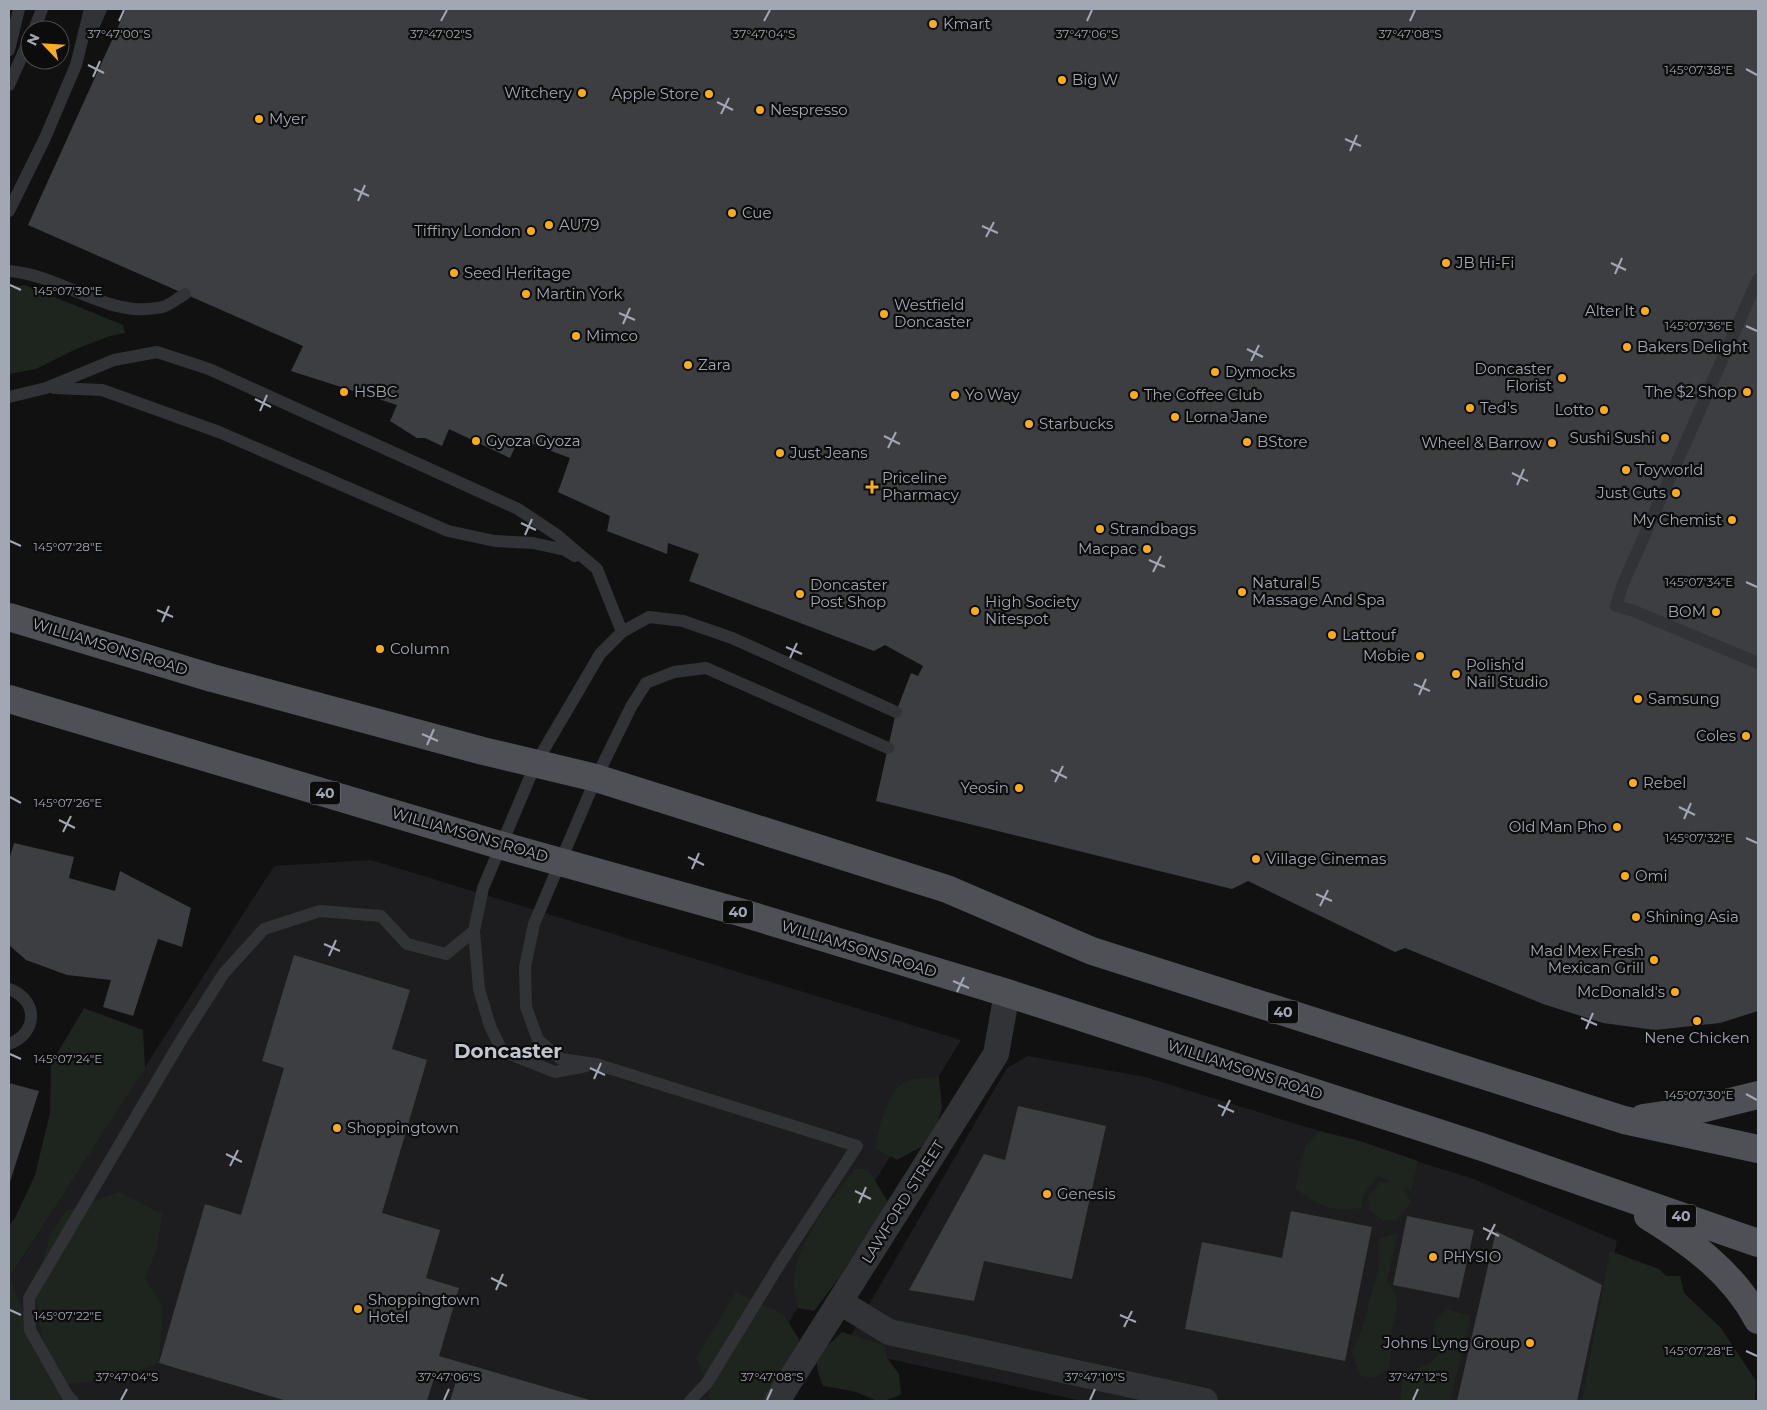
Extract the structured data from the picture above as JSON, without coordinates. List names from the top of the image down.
{
  "streets": {
    "main road": ["WILLIAMSONS ROAD", "40"],
    "street": ["LAWFORD STREET"]
  },
  "crossings": [
    ["WILLIAMSONS ROAD", "LAWFORD STREET"]
  ],
  "districts": ["Doncaster"],
  "places": {
    "other": [
      "Kmart",
      "Big W",
      "Witchery",
      "Apple Store",
      "Nespresso",
      "Myer",
      "Cue",
      "AU79",
      "Tiffiny London",
      "JB Hi-Fi",
      "Seed Heritage",
      "Martin York",
      "Alter It",
      "Westfield Doncaster",
      "Mimco",
      "Bakers Delight",
      "Zara",
      "Dymocks",
      "Doncaster Florist",
      "HSBC",
      "The $2 Shop",
      "Yo Way",
      "The Coffee Club",
      "Ted's",
      "Lotto",
      "Lorna Jane",
      "Starbucks",
      "Sushi Sushi",
      "Gyoza Gyoza",
      "BStore",
      "Wheel & Barrow",
      "Just Jeans",
      "Toyworld",
      "Just Cuts",
      "My Chemist",
      "Strandbags",
      "Macpac",
      "Natural 5 Massage And Spa",
      "Doncaster Post Shop",
      "High Society Nitespot",
      "BOM",
      "Lattouf",
      "Column",
      "Mobie",
      "Polish'd Nail Studio",
      "Samsung",
      "Coles",
      "Rebel",
      "Yeosin",
      "Old Man Pho",
      "Village Cinemas",
      "Omi",
      "Shining Asia",
      "Mad Mex Fresh Mexican Grill",
      "McDonald's",
      "Nene Chicken",
      "Shoppingtown",
      "Genesis",
      "PHYSIO",
      "Shoppingtown Hotel",
      "Johns Lyng Group"
    ],
    "health": ["Priceline Pharmacy"]
  },
  "north": "top left",
  "coordinates": [
    "37°47'00\"S",
    "37°47'02\"S",
    "37°47'04\"S",
    "37°47'06\"S",
    "37°47'08\"S",
    "145°07'38\"E",
    "145°07'30\"E",
    "145°07'36\"E",
    "145°07'28\"E",
    "145°07'34\"E",
    "145°07'26\"E",
    "145°07'32\"E",
    "145°07'24\"E",
    "145°07'22\"E",
    "37°47'10\"S",
    "37°47'12\"S"
  ]
}
